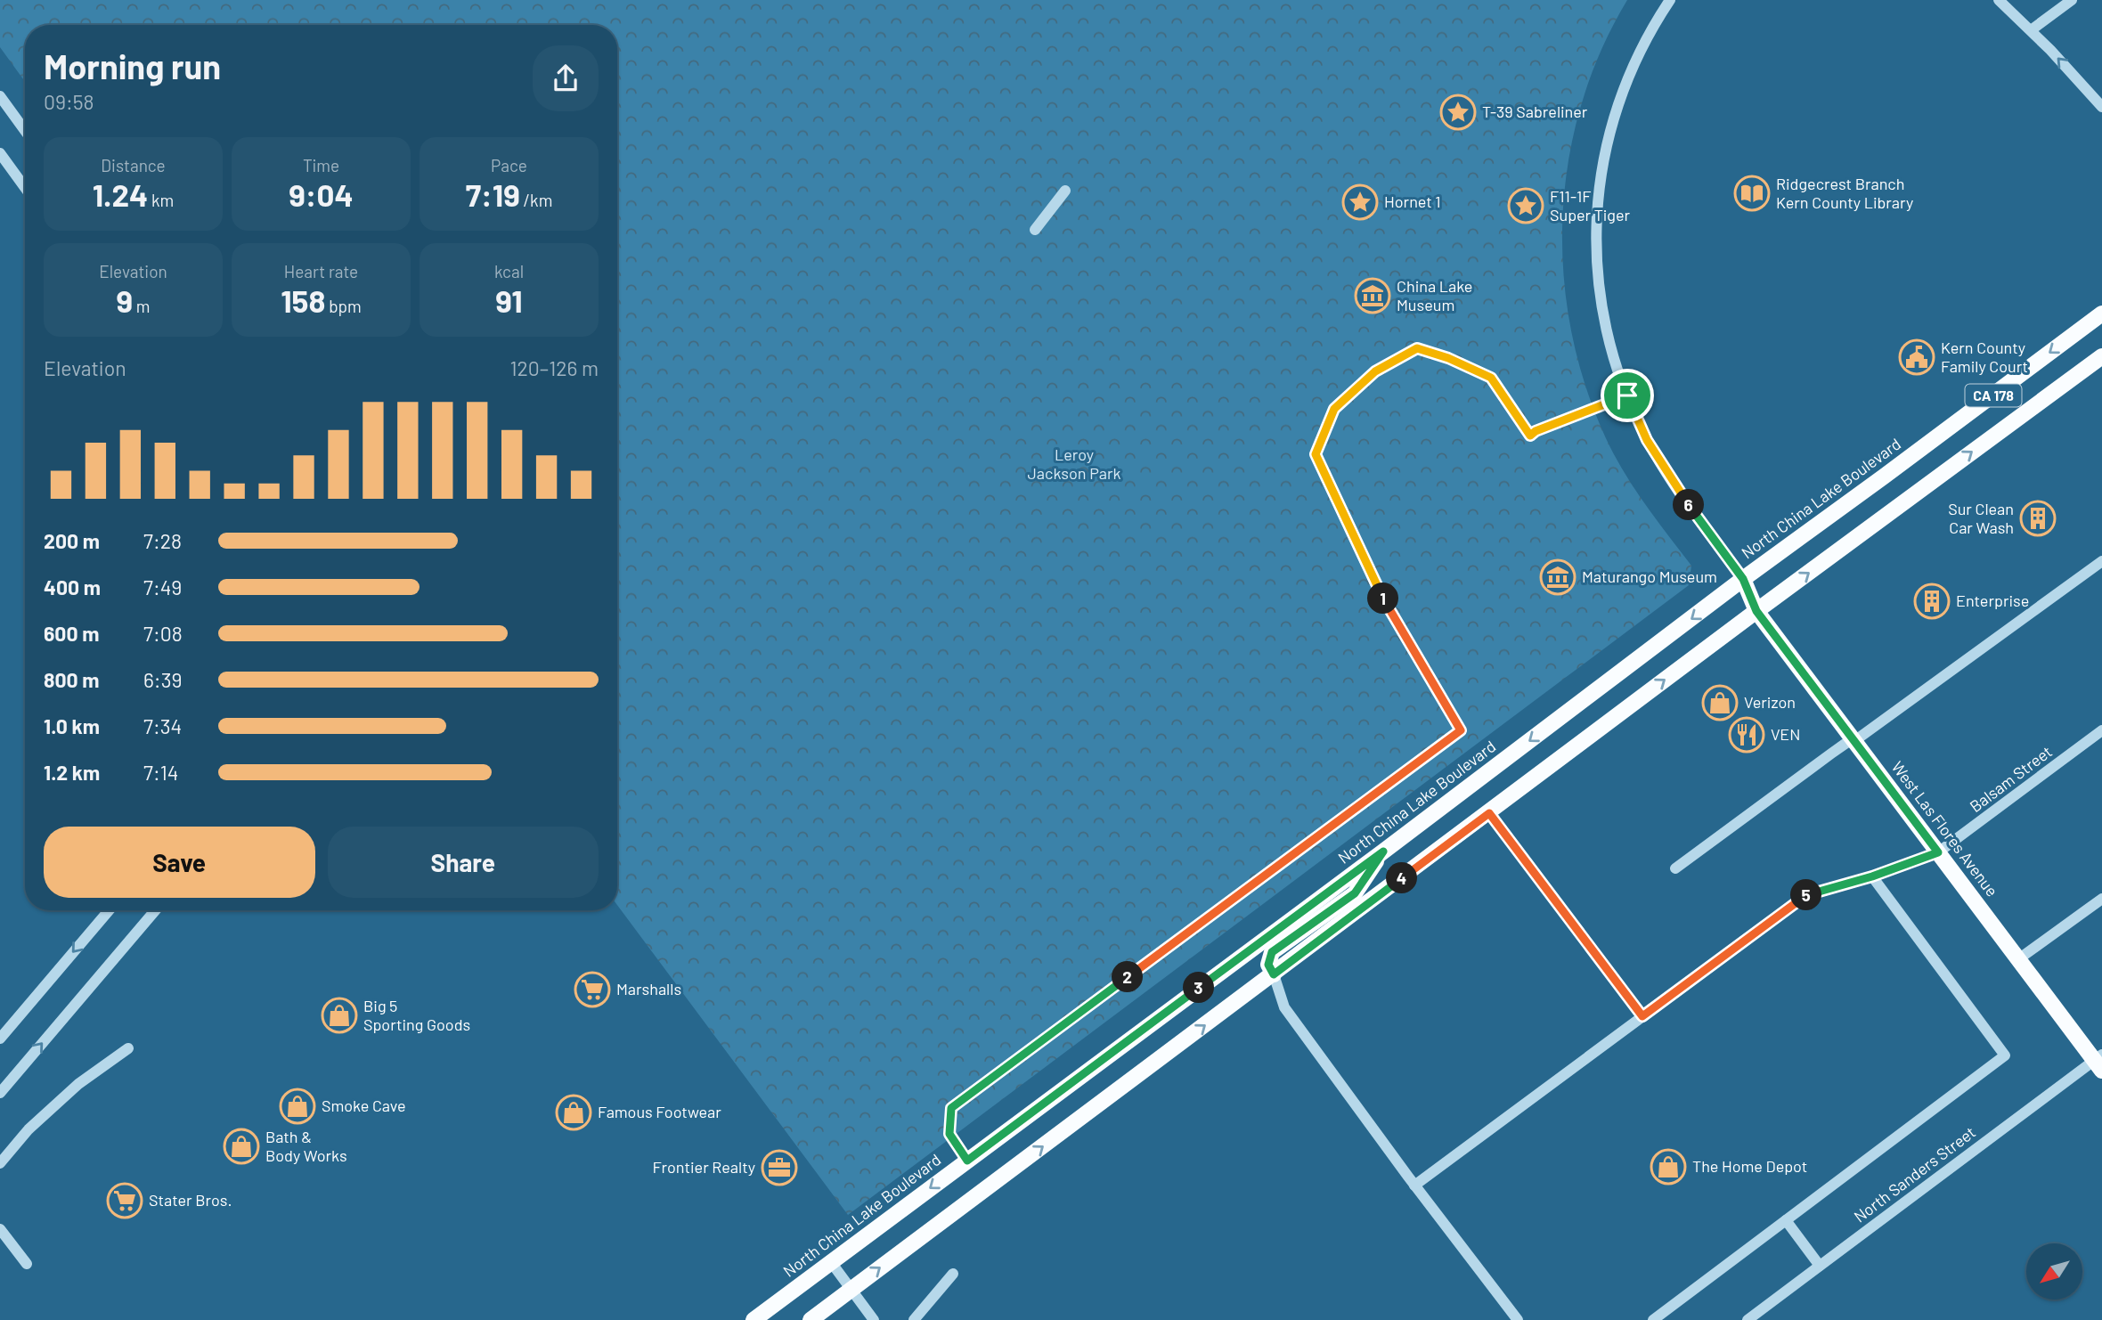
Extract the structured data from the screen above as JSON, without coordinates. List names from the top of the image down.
{
  "streets": {
    "main road": ["CA 178", "North China Lake Boulevard", "West Las Flores Avenue"],
    "street": ["Balsam Street", "North Sanders Street"]
  },
  "crossings": [
    ["CA 178", "West Las Flores Avenue"],
    ["North China Lake Boulevard", "West Las Flores Avenue"],
    ["Balsam Street", "West Las Flores Avenue"],
    ["West Las Flores Avenue", "North Sanders Street"]
  ],
  "parks": ["Leroy Jackson Park"],
  "places": {
    "place": ["T-39 Sabreliner", "Hornet 1", "F11-1F Super Tiger"],
    "library": ["Ridgecrest Branch Kern County Library"],
    "museum": ["China Lake Museum", "Maturango Museum"],
    "public building": ["Kern County Family Court"],
    "building": ["Sur Clean Car Wash", "Enterprise"],
    "shop": [
      "Verizon",
      "Big 5 Sporting Goods",
      "Smoke Cave",
      "Famous Footwear",
      "Bath & Body Works",
      "The Home Depot"
    ],
    "restaurant": ["VEN"],
    "supermarket": ["Marshalls", "Stater Bros."],
    "office": ["Frontier Realty"]
  },
  "north": "bottom left",
  "page": {
    "heading": ["Morning run", "09:58"],
    "stats": [
      ["Distance", "1.24 km"],
      ["Time", "9:04"],
      ["Pace", "7:19 /km"],
      ["Elevation", "9 m"],
      ["Heart rate", "158 bpm"],
      ["kcal", "91"]
    ],
    "chart": ["Elevation", "120–126 m"],
    "pins": [
      "6",
      "1",
      "4",
      "5",
      "2",
      "3"
    ],
    "list": [
      {
        "name": "200 m",
        "note": "7:28"
      },
      {
        "name": "400 m",
        "note": "7:49"
      },
      {
        "name": "600 m",
        "note": "7:08"
      },
      {
        "name": "800 m",
        "note": "6:39"
      },
      {
        "name": "1.0 km",
        "note": "7:34"
      },
      {
        "name": "1.2 km",
        "note": "7:14"
      }
    ],
    "buttons": ["Save", "Share"]
  }
}
